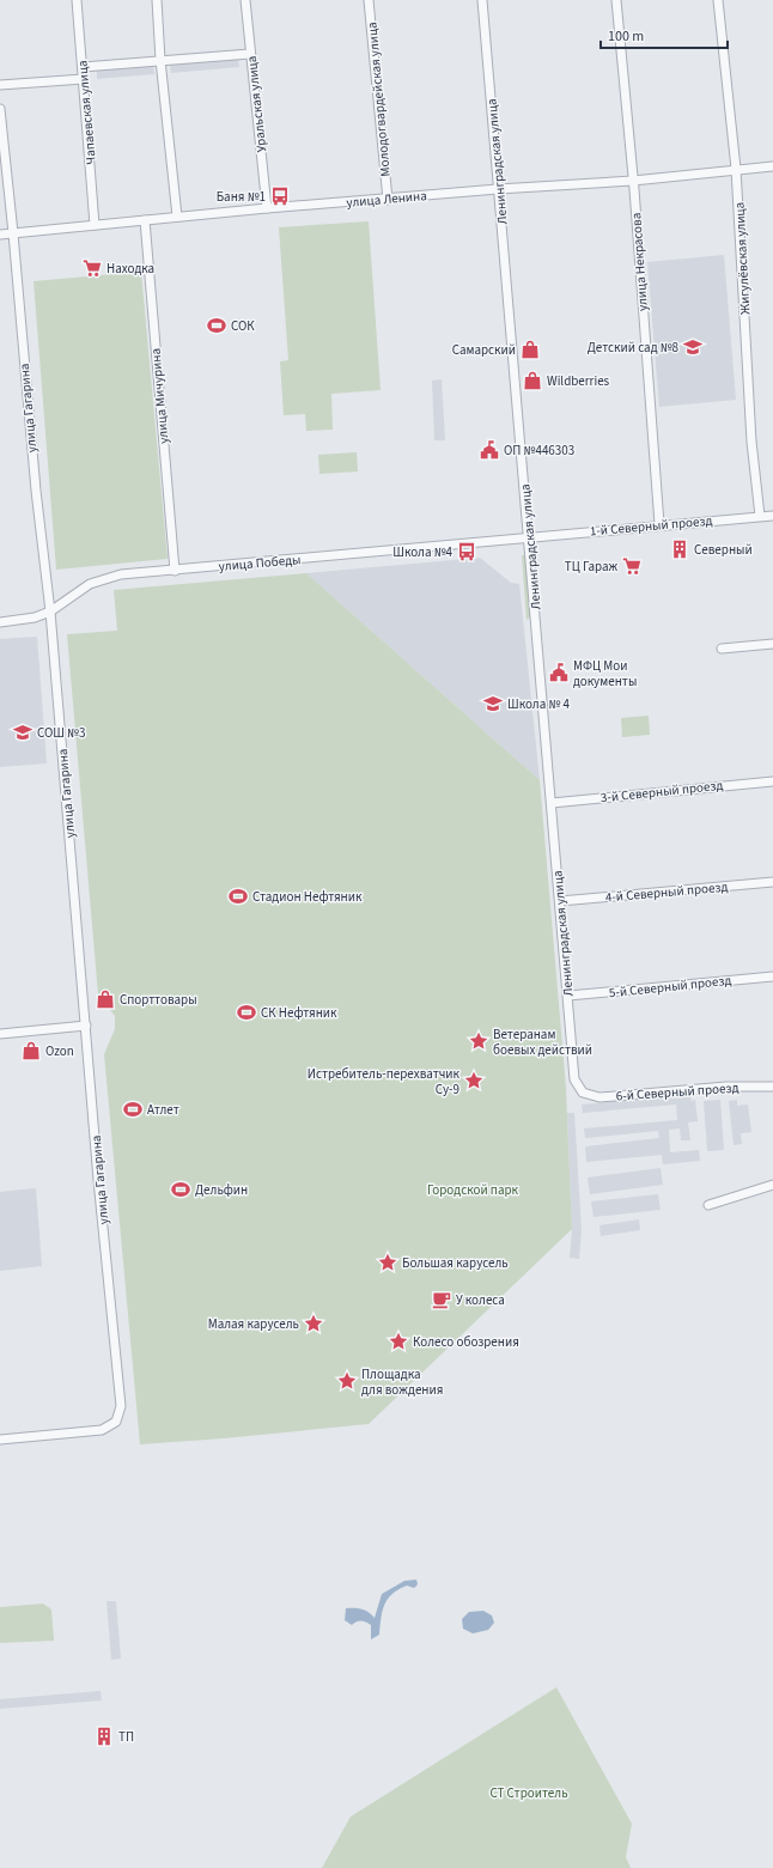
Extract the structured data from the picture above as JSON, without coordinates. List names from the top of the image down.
{
  "streets": {
    "street": [
      "Молодогвардейская улица",
      "Уральская улица",
      "Чапаевская улица",
      "Ленинградская улица",
      "улица Ленина",
      "Жигулёвская улица",
      "улица Некрасова",
      "улица Мичурина",
      "улица Гагарина",
      "1-й Северный проезд",
      "улица Победы",
      "3-й Северный проезд",
      "4-й Северный проезд",
      "5-й Северный проезд",
      "6-й Северный проезд"
    ]
  },
  "crossings": [
    ["Молодогвардейская улица", "улица Ленина"],
    ["Уральская улица", "улица Ленина"],
    ["Чапаевская улица", "улица Ленина"],
    ["Ленинградская улица", "улица Ленина"],
    ["Ленинградская улица", "1-й Северный проезд"],
    ["Ленинградская улица", "улица Победы"],
    ["Ленинградская улица", "3-й Северный проезд"],
    ["Ленинградская улица", "4-й Северный проезд"],
    ["Ленинградская улица", "5-й Северный проезд"],
    ["Ленинградская улица", "6-й Северный проезд"],
    ["улица Ленина", "Жигулёвская улица"],
    ["улица Ленина", "улица Некрасова"],
    ["улица Ленина", "улица Мичурина"],
    ["улица Ленина", "улица Гагарина"],
    ["Жигулёвская улица", "1-й Северный проезд"],
    ["улица Некрасова", "1-й Северный проезд"],
    ["улица Мичурина", "улица Победы"],
    ["улица Гагарина", "улица Победы"],
    ["1-й Северный проезд", "улица Победы"]
  ],
  "parks": ["Городской парк", "СТ Строитель"],
  "places": {
    "bus stop": ["Баня №1", "Школа №4"],
    "supermarket": ["Находка", "ТЦ Гараж"],
    "sports": [
      "СОК",
      "Стадион Нефтяник",
      "СК Нефтяник",
      "Атлет",
      "Дельфин"
    ],
    "school or university": ["Детский сад №8", "Школа № 4", "СОШ №3"],
    "shop": [
      "Самарский",
      "Wildberries",
      "Спорттовары",
      "Ozon"
    ],
    "public building": ["ОП №446303", "МФЦ Мои документы"],
    "building": ["Северный", "ТП"],
    "place": [
      "Ветеранам боевых действий",
      "Истребитель-перехватчик Су-9",
      "Большая карусель",
      "Малая карусель",
      "Колесо обозрения",
      "Площадка для вождения"
    ],
    "cafe": ["У колеса"]
  },
  "scale_bar": "100 m"
}
